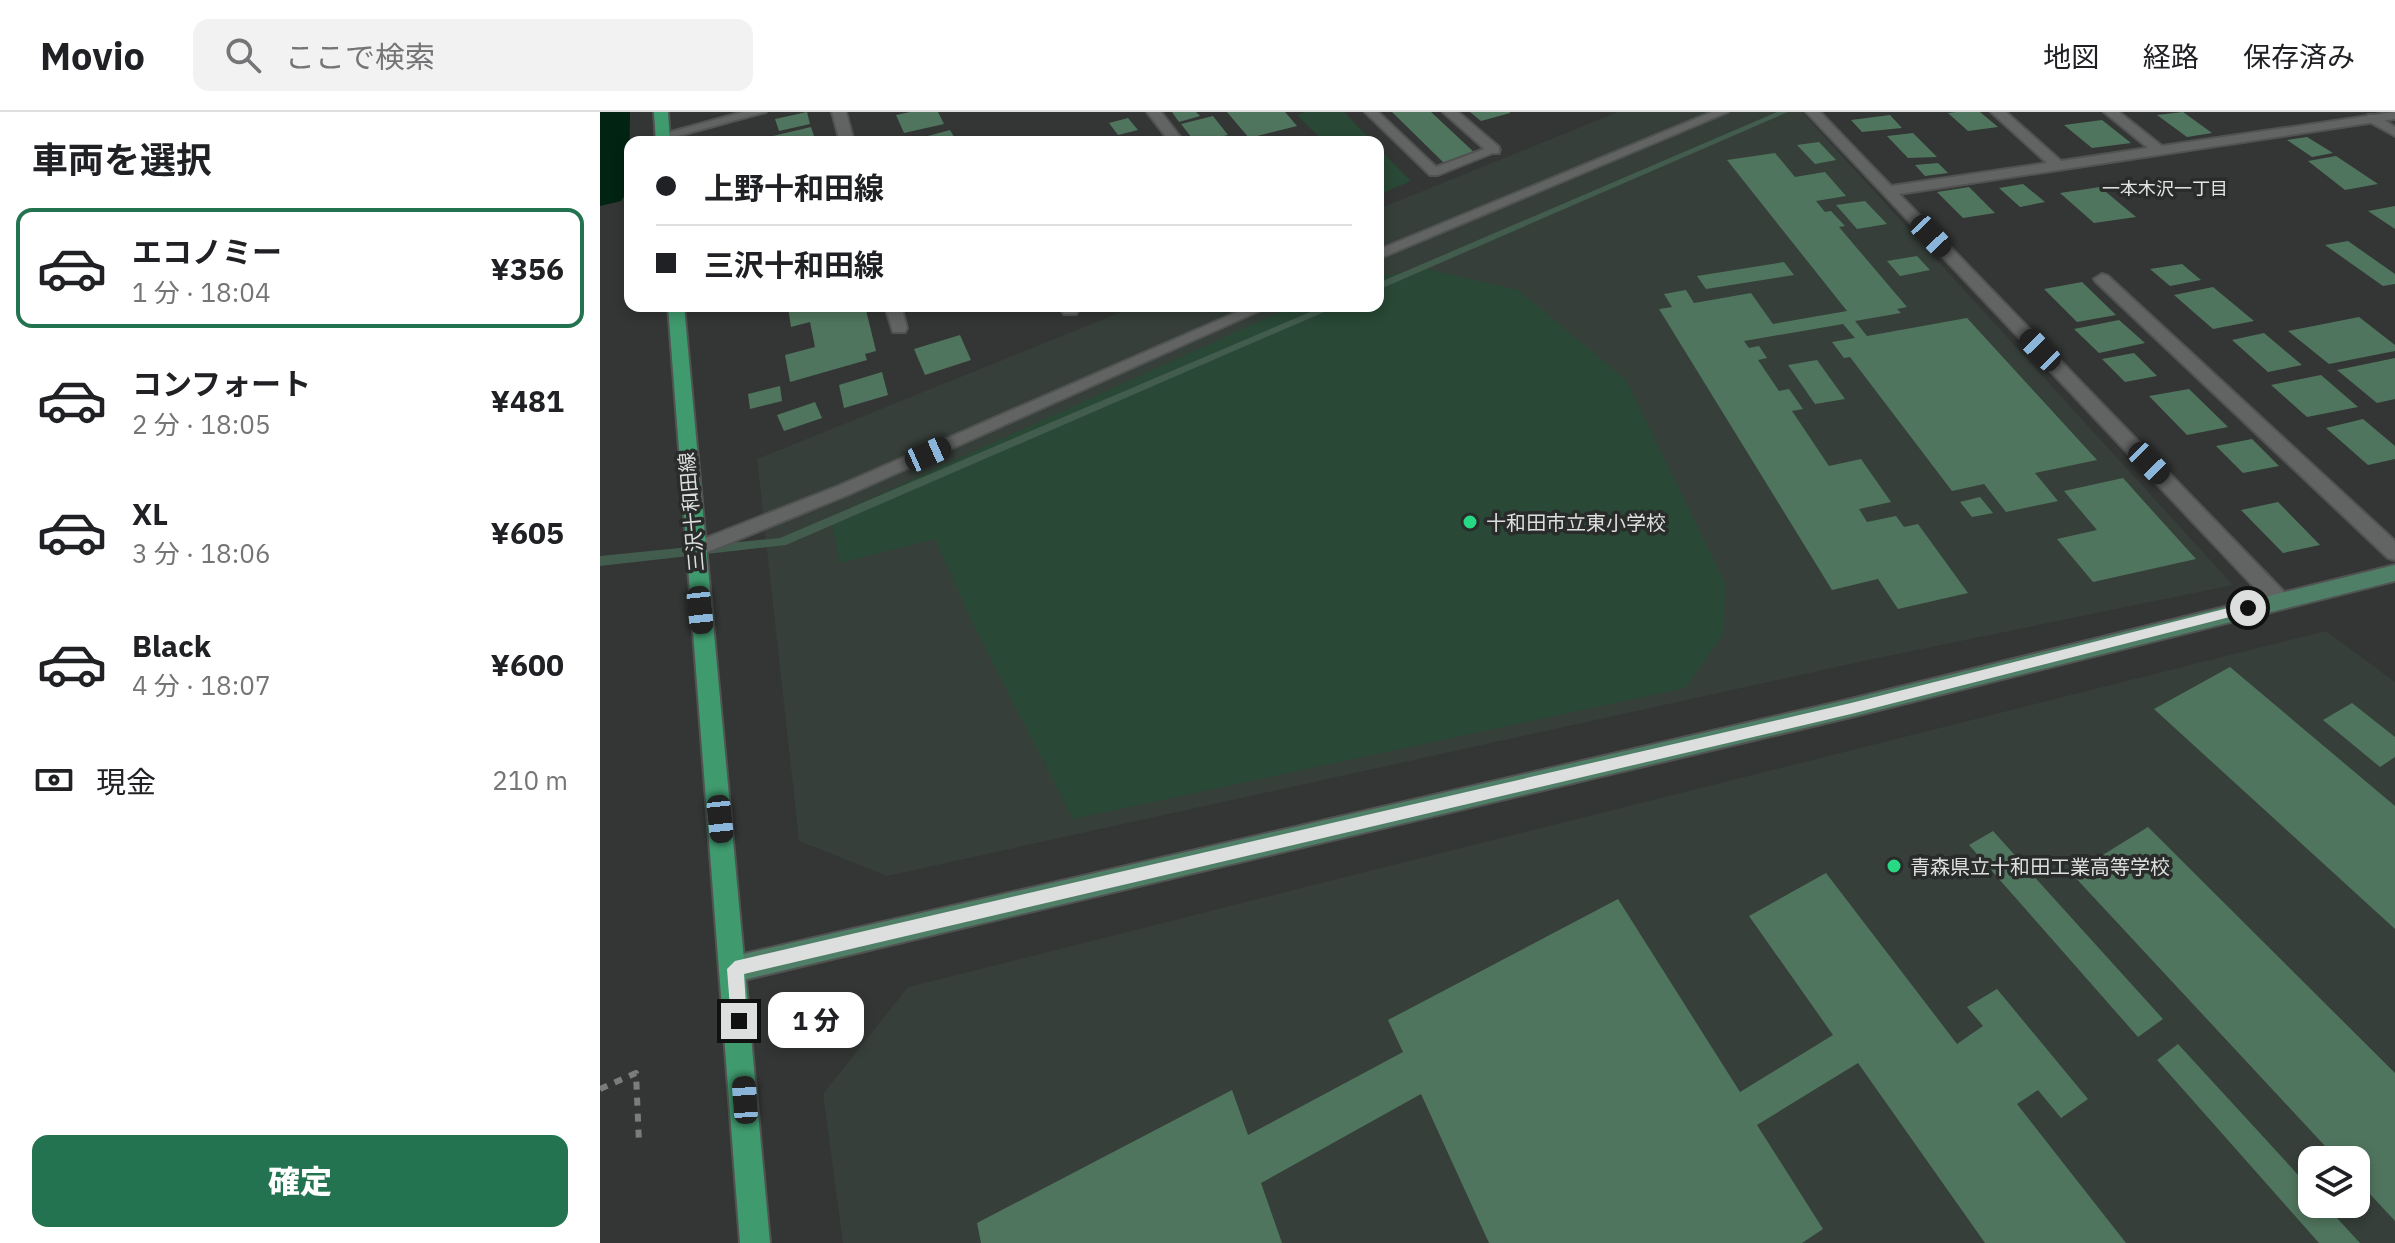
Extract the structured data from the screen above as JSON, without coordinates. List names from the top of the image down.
{
  "streets": {
    "main road": ["三沢十和田線"]
  },
  "districts": ["一本木沢一丁目"],
  "places": ["十和田市立東小学校", "青森県立十和田工業高等学校"],
  "page": {
    "header": "Movio",
    "search": "ここで検索",
    "nav": ["地図", "経路", "保存済み"],
    "heading": "車両を選択",
    "banner": ["上野十和田線", "三沢十和田線"],
    "list": [
      {
        "name": "エコノミー",
        "note": "1 分 · 18:04",
        "value": "¥356"
      },
      {
        "name": "コンフォート",
        "note": "2 分 · 18:05",
        "value": "¥481"
      },
      {
        "name": "XL",
        "note": "3 分 · 18:06",
        "value": "¥605"
      },
      {
        "name": "Black",
        "note": "4 分 · 18:07",
        "value": "¥600"
      }
    ],
    "pay": ["現金", "210 m"],
    "bubble": "1 分",
    "buttons": "確定"
  }
}
